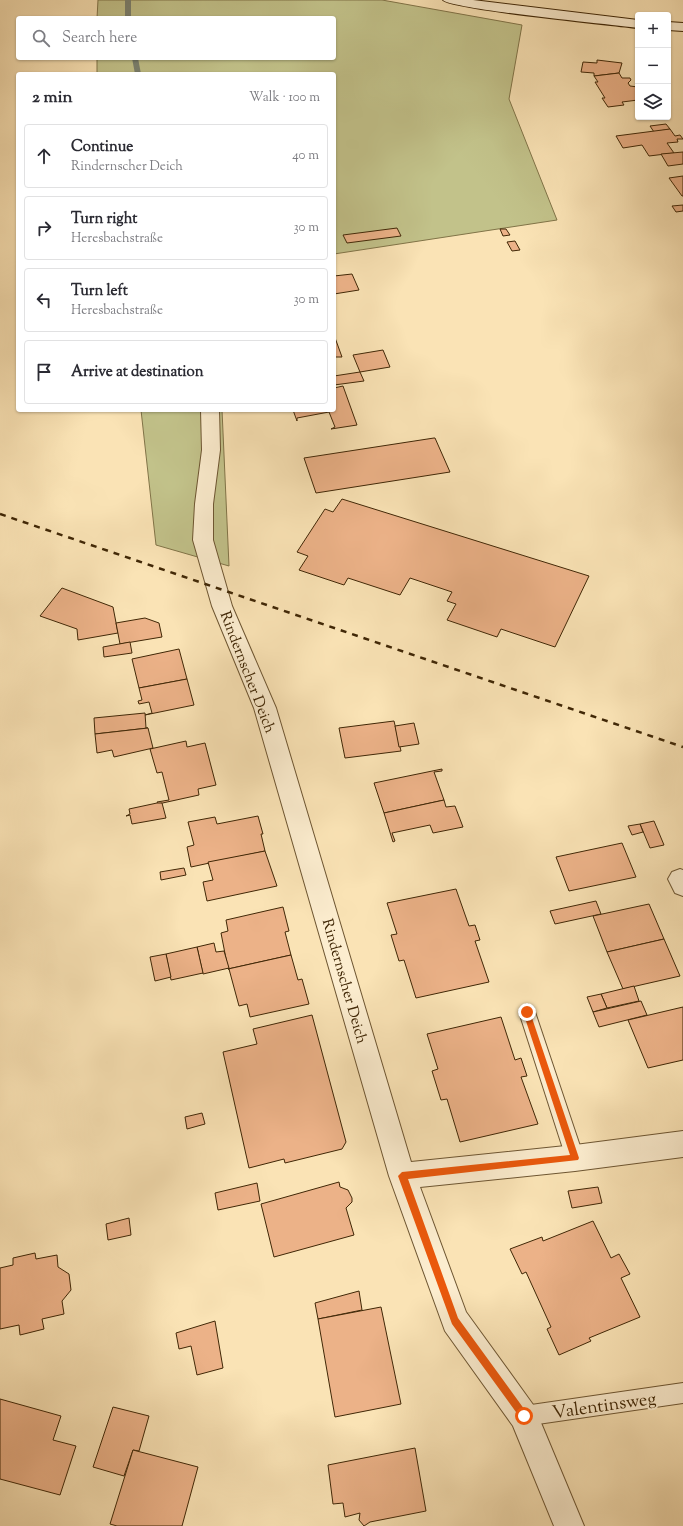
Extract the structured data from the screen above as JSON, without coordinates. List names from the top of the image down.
{
  "streets": {
    "street": ["Rindernscher Deich"],
    "lane": ["Valentinsweg"]
  },
  "crossings": [
    ["Rindernscher Deich", "Valentinsweg"]
  ],
  "page": {
    "map_buttons": ["+", "−"],
    "search": "Search here",
    "heading": ["2 min", "Walk · 100 m"],
    "list": [
      ["Continue", "Rindernscher Deich", "40 m"],
      ["Turn right", "Heresbachstraße", "30 m"],
      ["Turn left", "Heresbachstraße", "30 m"],
      "Arrive at destination"
    ]
  }
}
